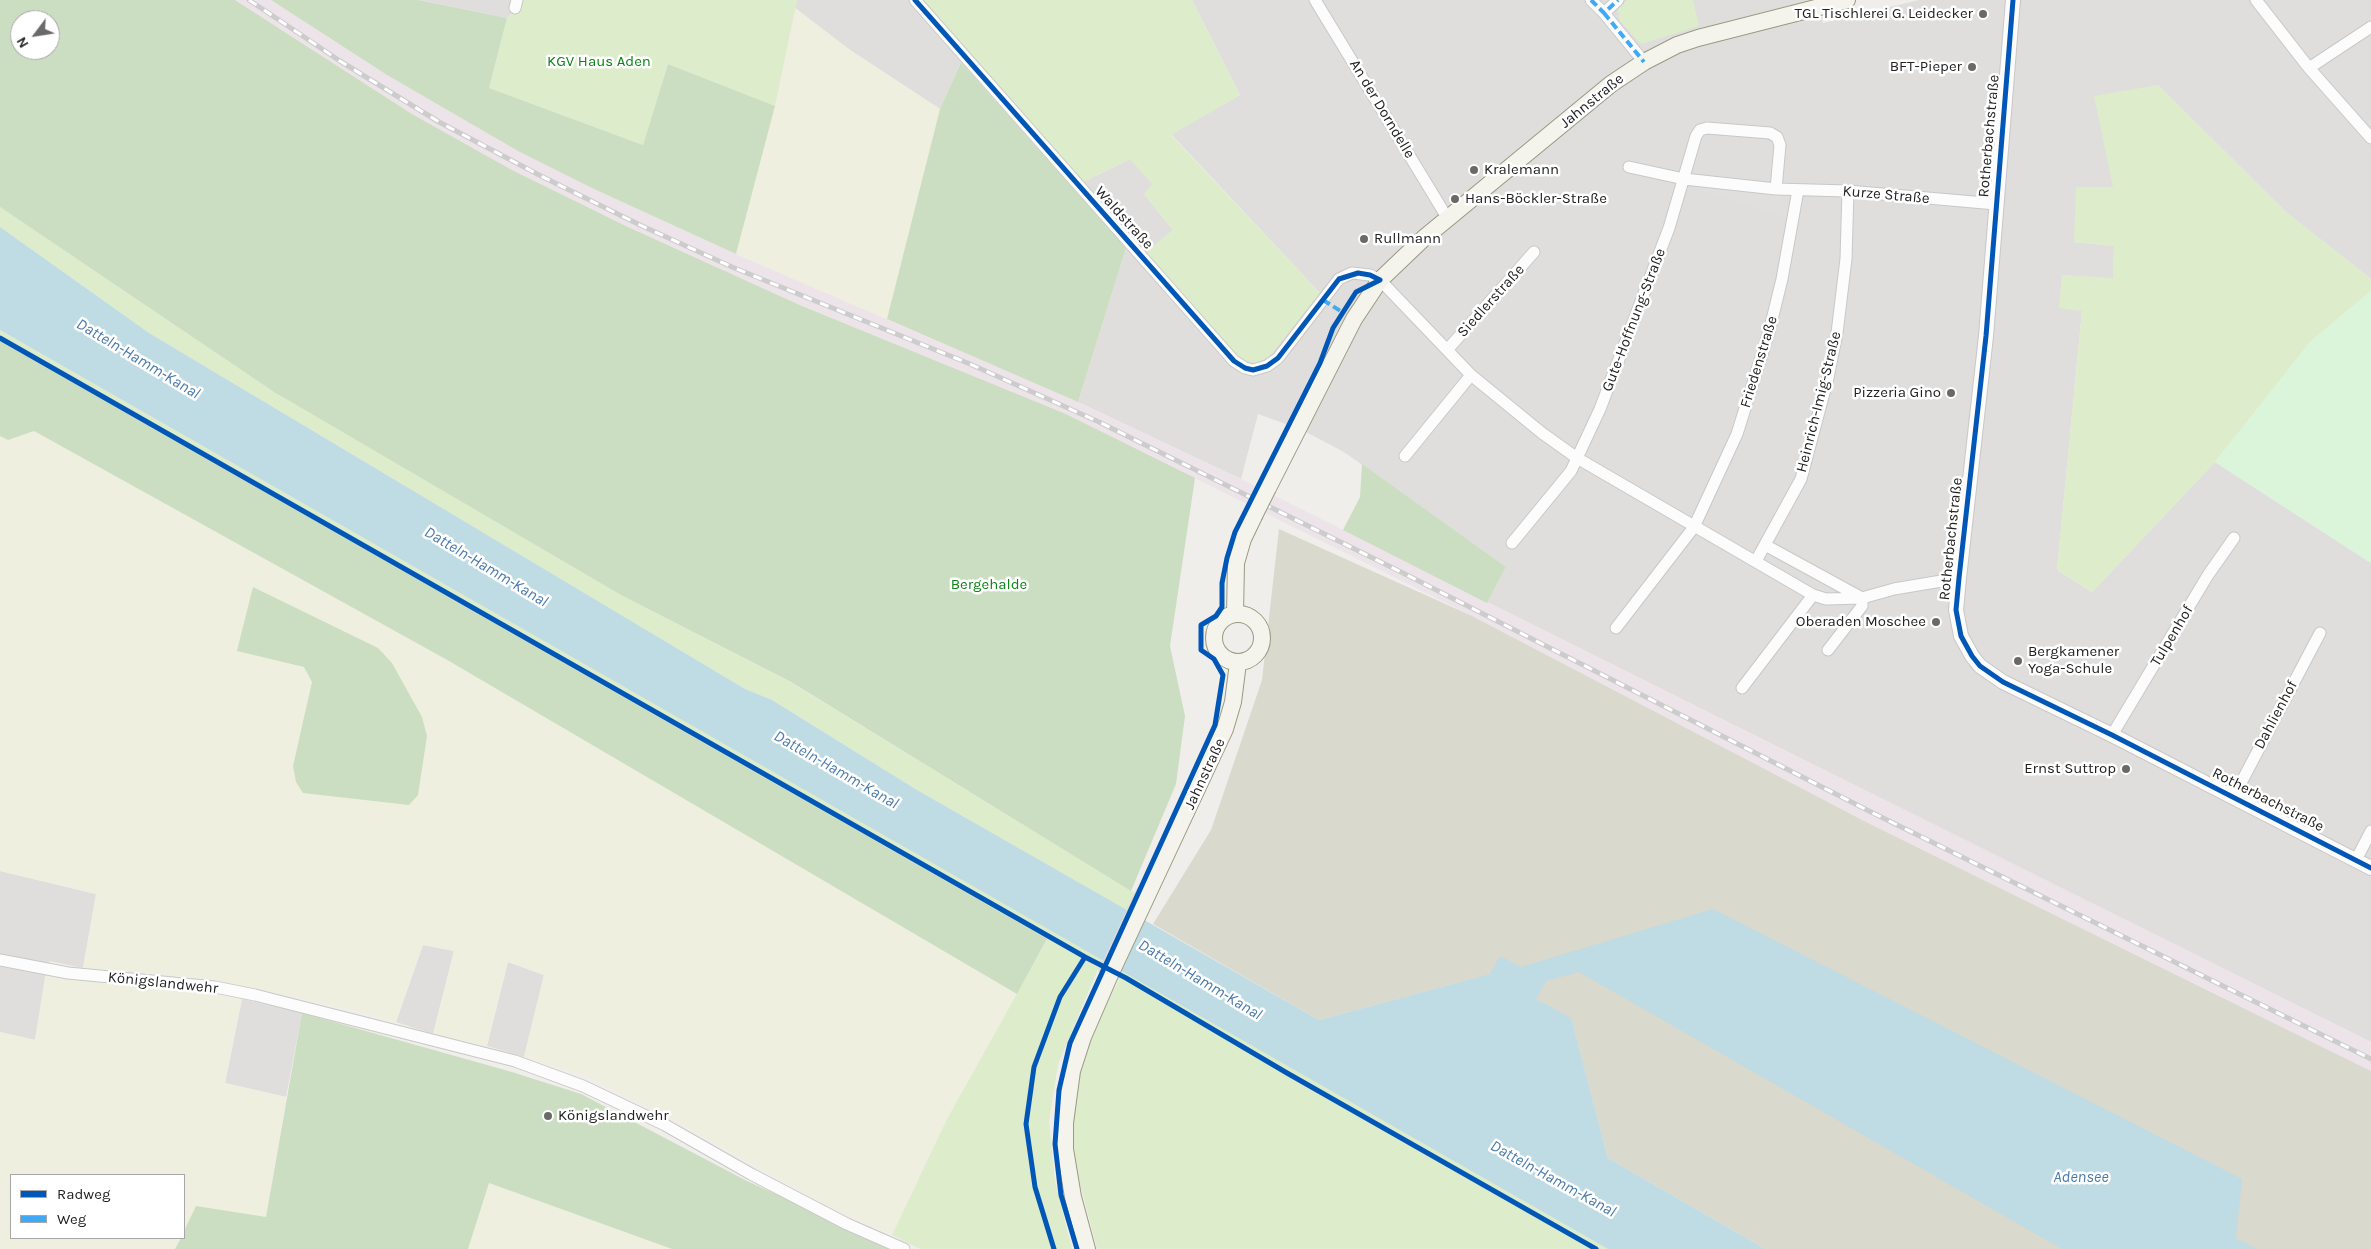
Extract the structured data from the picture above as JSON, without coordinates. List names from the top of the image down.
{
  "streets": {
    "main road": ["Jahnstraße"],
    "street": [
      "An der Dorndelle",
      "Rotherbachstraße",
      "Kurze Straße",
      "Waldstraße",
      "Siedlerstraße",
      "Gute-Hoffnung-Straße",
      "Friedenstraße",
      "Heinrich-Imig-Straße",
      "Tulpenhof",
      "Dahlienhof",
      "Königslandwehr"
    ]
  },
  "crossings": [
    ["Jahnstraße", "An der Dorndelle"],
    ["Jahnstraße", "Waldstraße"],
    ["Rotherbachstraße", "Kurze Straße"],
    ["Rotherbachstraße", "Tulpenhof"],
    ["Rotherbachstraße", "Dahlienhof"],
    ["Kurze Straße", "Gute-Hoffnung-Straße"],
    ["Kurze Straße", "Friedenstraße"],
    ["Kurze Straße", "Heinrich-Imig-Straße"]
  ],
  "water": ["Datteln-Hamm-Kanal", "Adensee"],
  "parks": ["KGV Haus Aden", "Bergehalde"],
  "places": [
    "TGL Tischlerei G. Leidecker",
    "BFT-Pieper",
    "Kralemann",
    "Hans-Böckler-Straße",
    "Rullmann",
    "Pizzeria Gino",
    "Oberaden Moschee",
    "Bergkamener Yoga-Schule",
    "Ernst Suttrop",
    "Königslandwehr"
  ],
  "legend": ["Radweg", "Weg"],
  "north": "bottom left"
}
